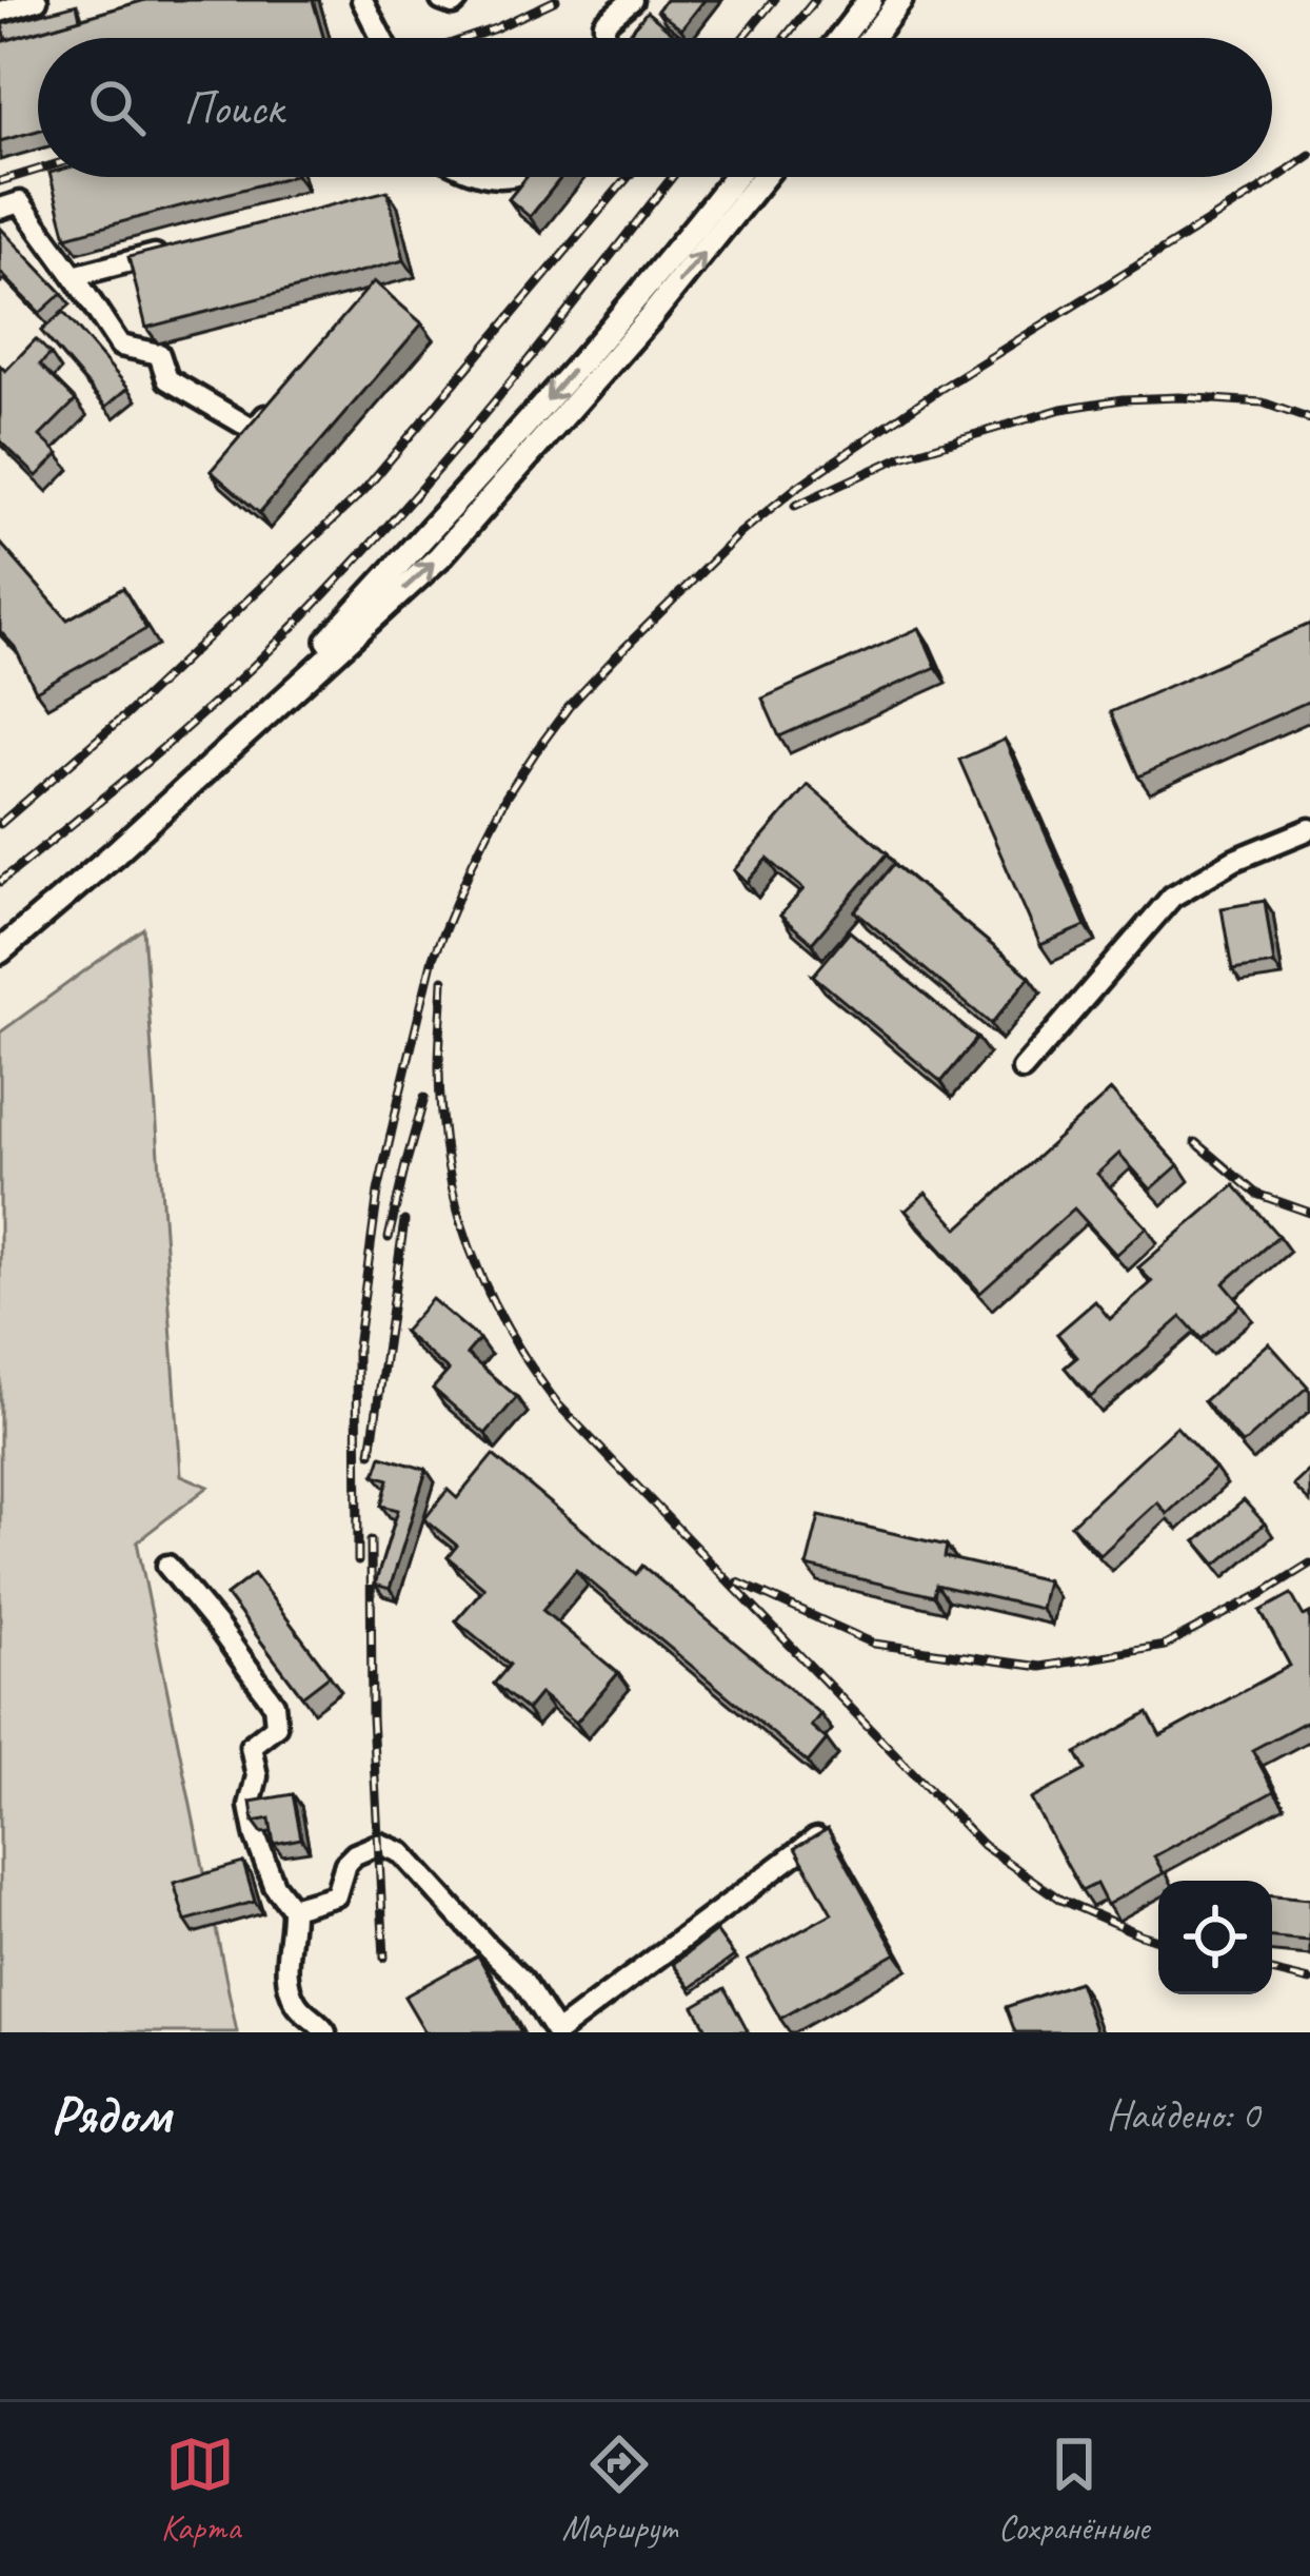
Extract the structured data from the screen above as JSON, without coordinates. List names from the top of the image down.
{
  "page": {
    "search": "Поиск",
    "heading": ["Рядом", "Найдено: 0"],
    "nav": ["Карта", "Маршрут", "Сохранённые"]
  }
}
